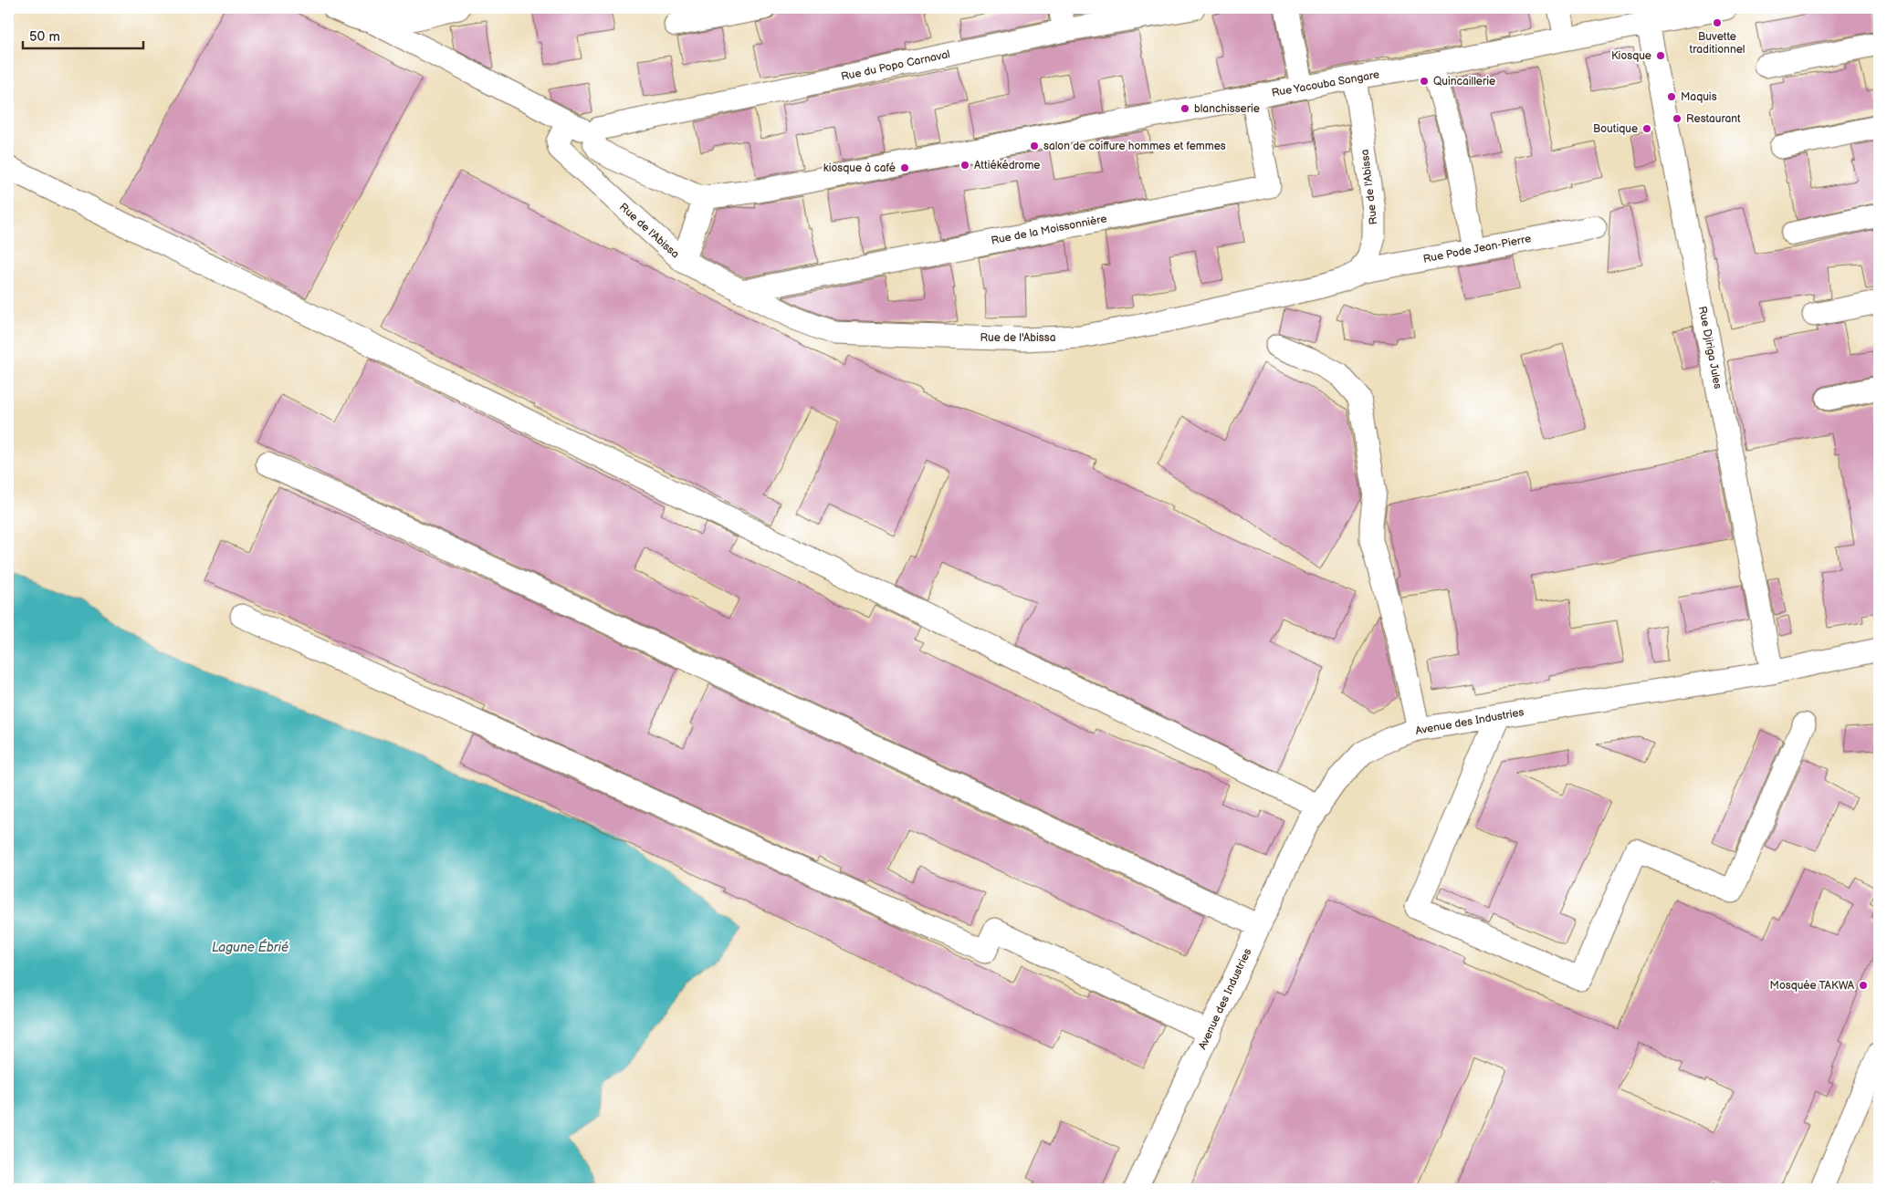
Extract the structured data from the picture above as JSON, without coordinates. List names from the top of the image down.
{
  "streets": {
    "street": [
      "Rue du Popo Carnaval",
      "Rue Yacouba Sangare",
      "Rue de l'Abissa",
      "Rue de la Moissonnière",
      "Rue Pode Jean-Pierre",
      "Rue Djiriga Jules",
      "Avenue des Industries"
    ]
  },
  "crossings": [
    ["Rue Yacouba Sangare", "Rue de l'Abissa"],
    ["Rue Yacouba Sangare", "Rue de la Moissonnière"],
    ["Rue Yacouba Sangare", "Rue Djiriga Jules"],
    ["Rue de l'Abissa", "Rue de la Moissonnière"],
    ["Rue de l'Abissa", "Rue Pode Jean-Pierre"],
    ["Rue Djiriga Jules", "Avenue des Industries"]
  ],
  "water": ["Lagune Ébrié"],
  "places": [
    "Buvette traditionnel",
    "Kiosque",
    "Quincaillerie",
    "Maquis",
    "blanchisserie",
    "Restaurant",
    "Boutique",
    "salon de coiffure hommes et femmes",
    "Attiékédrome",
    "kiosque à café",
    "Mosquée TAKWA"
  ],
  "scale_bar": "50 m"
}
